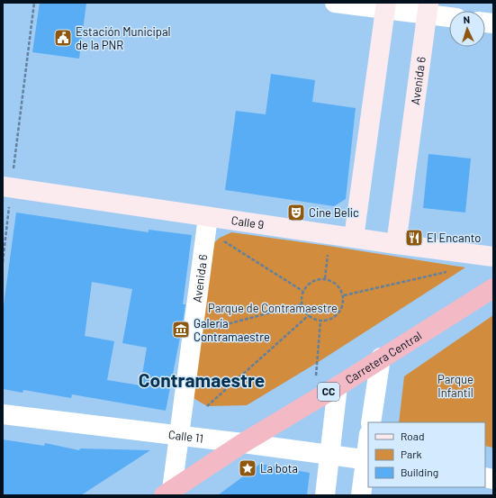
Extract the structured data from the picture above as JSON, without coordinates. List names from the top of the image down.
{
  "streets": {
    "highway": ["Carretera Central", "CC"],
    "street": ["Avenida 6", "Calle 9", "Calle 11"]
  },
  "crossings": [
    ["Avenida 6", "Calle 9"],
    ["Avenida 6", "Carretera Central"],
    ["Avenida 6", "Calle 11"],
    ["Carretera Central", "Calle 11"]
  ],
  "districts": ["Contramaestre"],
  "parks": ["Parque de Contramaestre", "Parque Infantil"],
  "places": {
    "public building": ["Estación Municipal de la PNR"],
    "theatre": ["Cine Belic"],
    "restaurant": ["El Encanto"],
    "museum": ["Galería Contramaestre"],
    "place": ["La bota"]
  },
  "legend": ["Road", "Park", "Building"],
  "north": "top"
}
